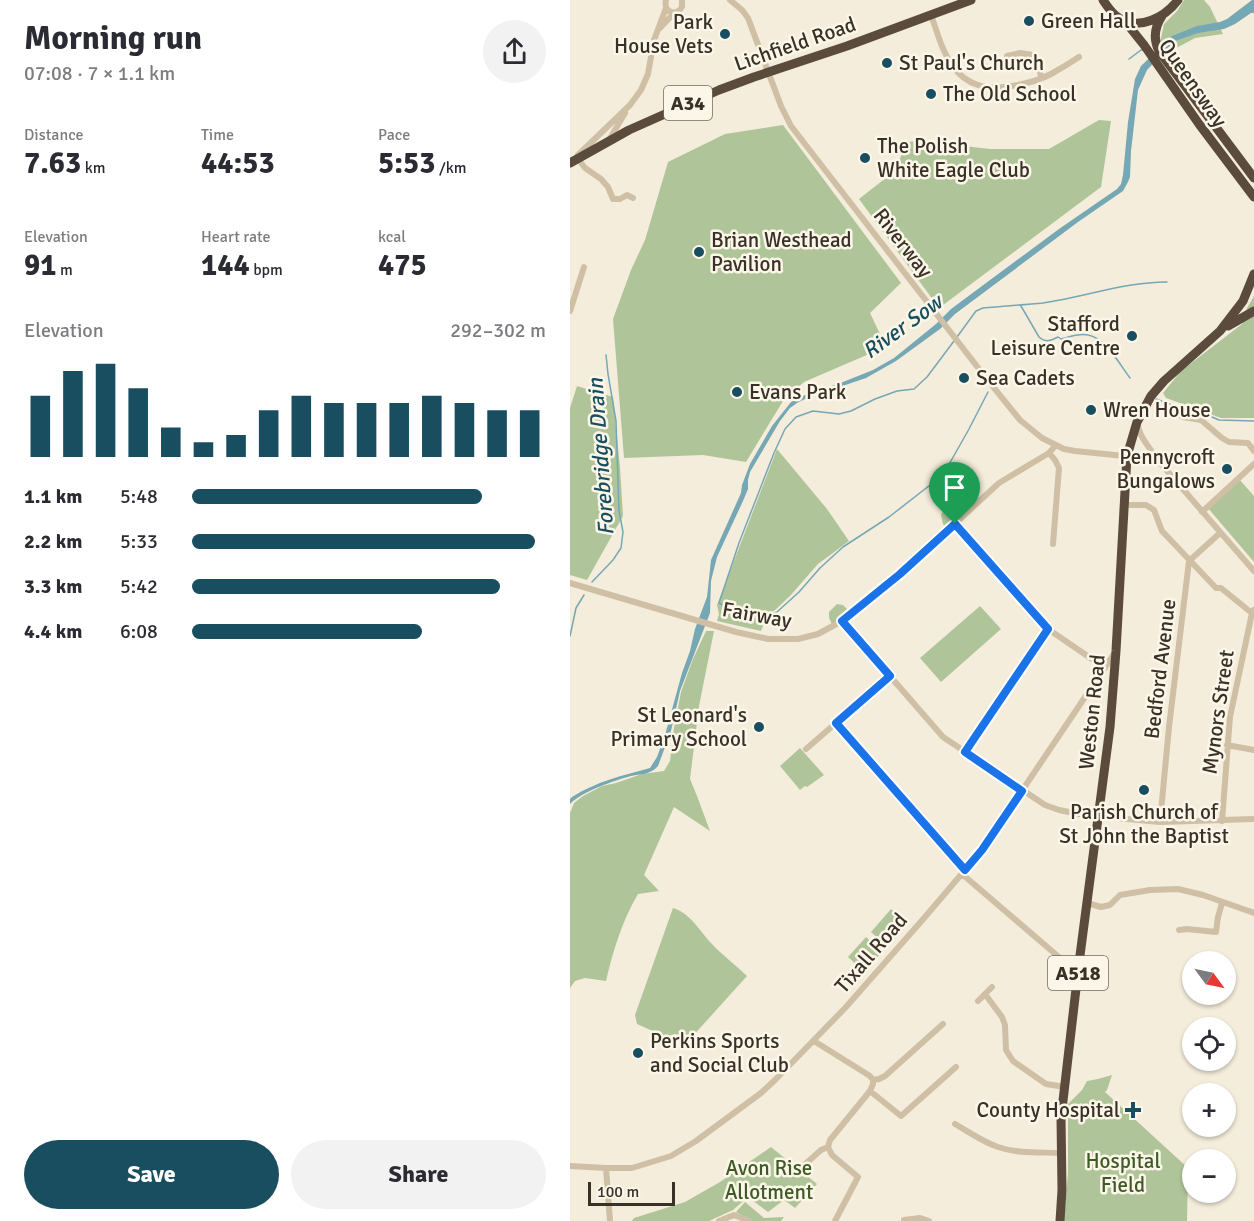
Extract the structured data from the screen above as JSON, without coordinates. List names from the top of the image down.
{
  "streets": {
    "highway": [
      "Lichfield Road",
      "Queensway",
      "A34",
      "Weston Road",
      "A518"
    ],
    "street": [
      "Riverway",
      "Fairway",
      "Bedford Avenue",
      "Mynors Street",
      "Tixall Road"
    ]
  },
  "crossings": [
    ["Lichfield Road", "Riverway"],
    ["Riverway", "Fairway"],
    ["Riverway", "Weston Road"],
    ["Weston Road", "Tixall Road"]
  ],
  "water": ["River Sow", "Forebridge Drain"],
  "parks": ["Hospital Field", "Avon Rise Allotment"],
  "places": {
    "other": [
      "Green Hall",
      "Park House Vets",
      "St Paul's Church",
      "The Old School",
      "The Polish White Eagle Club",
      "Brian Westhead Pavilion",
      "Stafford Leisure Centre",
      "Sea Cadets",
      "Evans Park",
      "Wren House",
      "Pennycroft Bungalows",
      "St Leonard's Primary School",
      "Parish Church of St John the Baptist",
      "Perkins Sports and Social Club"
    ],
    "health": ["County Hospital"]
  },
  "scale_bar": "100 m",
  "north": "bottom right",
  "page": {
    "heading": ["Morning run", "07:08 · 7 × 1.1 km"],
    "stats": [
      ["Distance", "7.63 km"],
      ["Time", "44:53"],
      ["Pace", "5:53 /km"],
      ["Elevation", "91 m"],
      ["Heart rate", "144 bpm"],
      ["kcal", "475"]
    ],
    "chart": ["Elevation", "292–302 m"],
    "list": [
      {
        "name": "1.1 km",
        "note": "5:48"
      },
      {
        "name": "2.2 km",
        "note": "5:33"
      },
      {
        "name": "3.3 km",
        "note": "5:42"
      },
      {
        "name": "4.4 km",
        "note": "6:08"
      }
    ],
    "map_buttons": ["+", "−"],
    "buttons": ["Save", "Share"],
    "scale": "100 m"
  }
}
